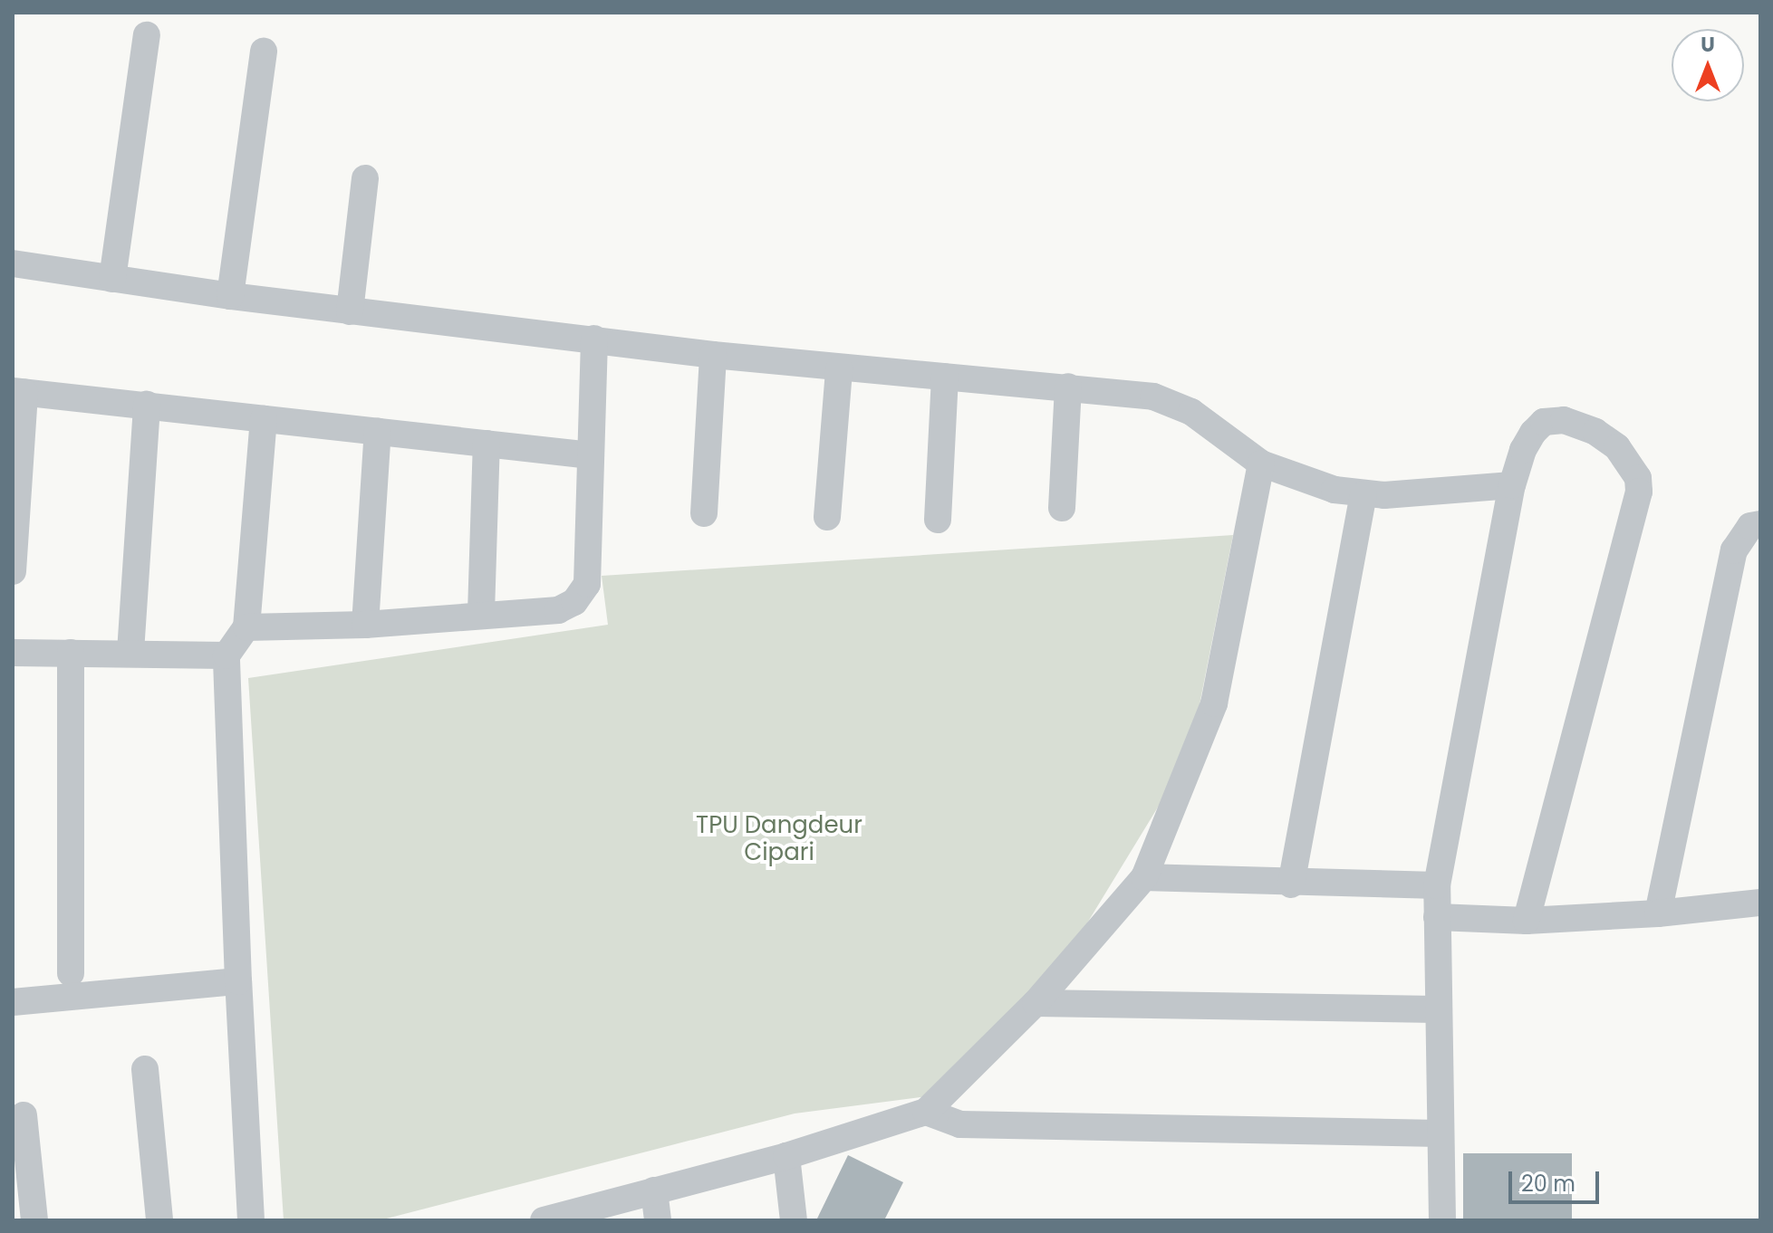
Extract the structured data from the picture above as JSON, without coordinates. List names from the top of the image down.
{
  "parks": ["TPU Dangdeur Cipari"],
  "scale_bar": "20 m",
  "north": "top"
}
